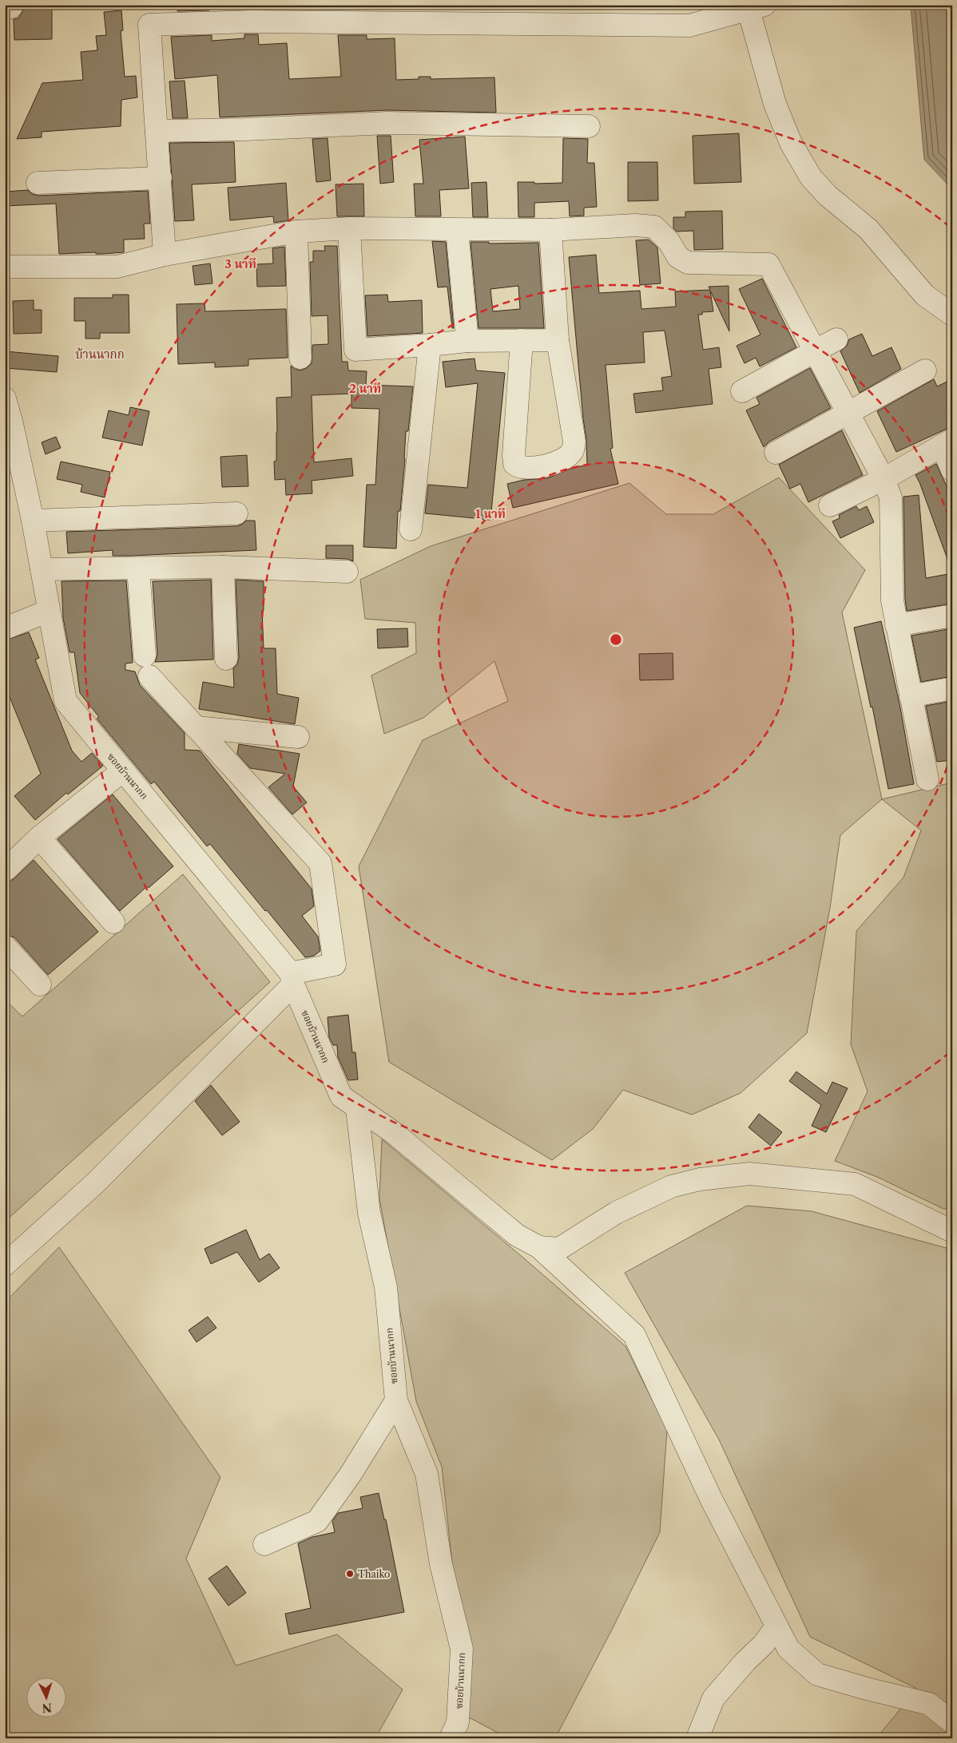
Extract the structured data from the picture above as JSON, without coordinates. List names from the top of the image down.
{
  "streets": {
    "street": ["ซอยบ้านนากก"]
  },
  "districts": ["บ้านนากก"],
  "places": ["Thaiko"],
  "north": "bottom",
  "rings": ["3 นาที", "2 นาที", "1 นาที"]
}
